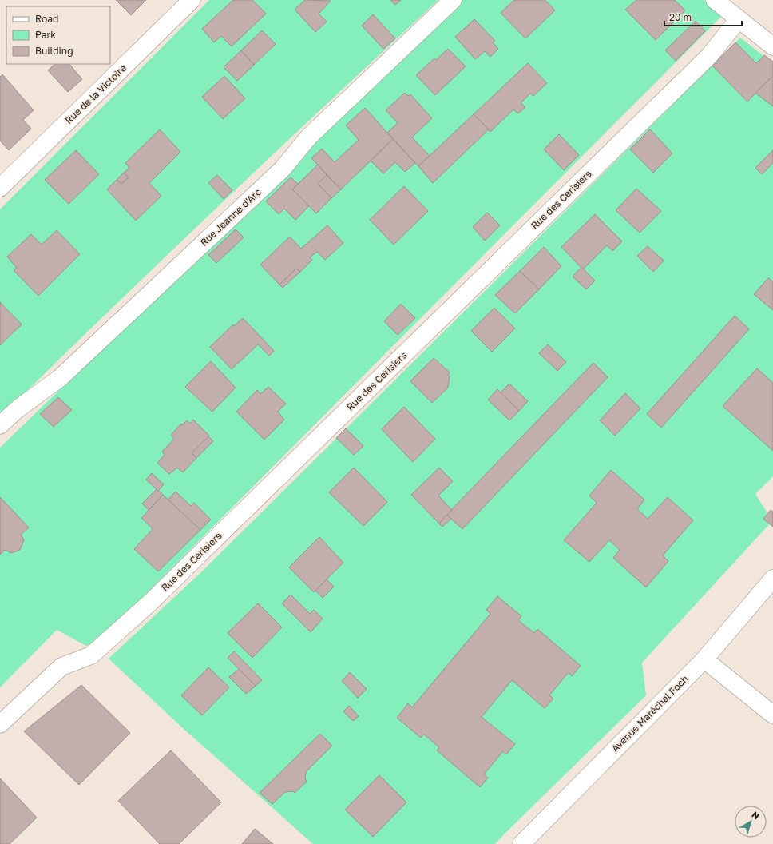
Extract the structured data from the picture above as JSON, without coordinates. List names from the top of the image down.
{
  "streets": {
    "street": [
      "Rue de la Victoire",
      "Rue des Cerisiers",
      "Rue Jeanne d'Arc",
      "Avenue Maréchal Foch"
    ]
  },
  "legend": ["Road", "Park", "Building"],
  "scale_bar": "20 m",
  "north": "top right"
}
